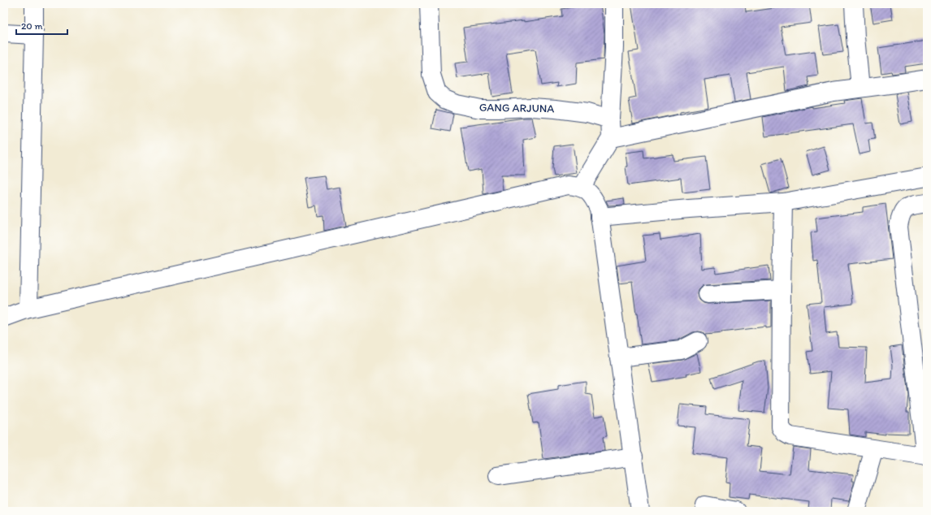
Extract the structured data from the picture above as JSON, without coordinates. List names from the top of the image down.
{
  "streets": {
    "street": ["GANG ARJUNA"]
  },
  "scale_bar": "20 m"
}
